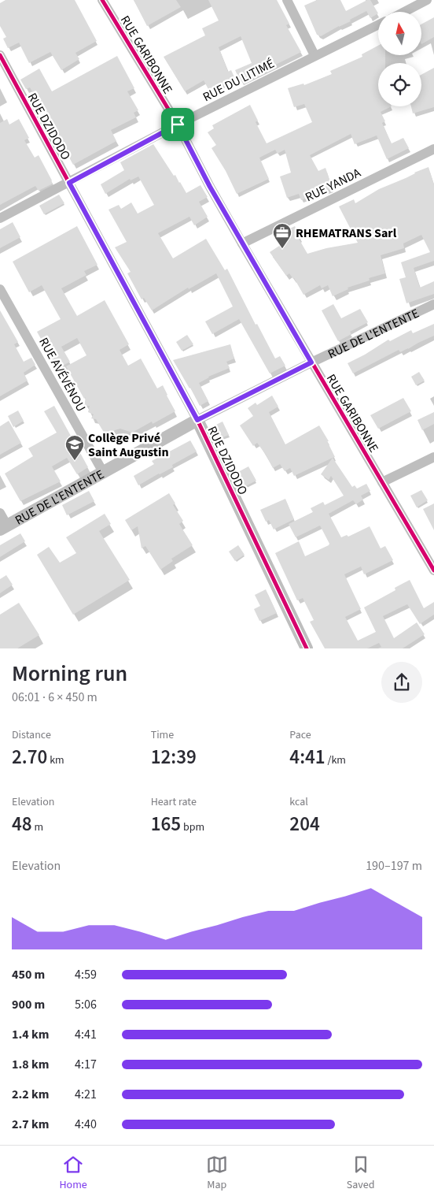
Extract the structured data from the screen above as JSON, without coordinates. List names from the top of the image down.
{
  "streets": {
    "street": [
      "RUE GARIBONNE",
      "RUE DU LITIMÉ",
      "RUE DZIDODO",
      "RUE YANDA",
      "RUE DE L'ENTENTE",
      "RUE AVÉVÉNOU"
    ]
  },
  "crossings": [
    ["RUE GARIBONNE", "RUE DU LITIMÉ"],
    ["RUE GARIBONNE", "RUE YANDA"],
    ["RUE GARIBONNE", "RUE DE L'ENTENTE"],
    ["RUE DU LITIMÉ", "RUE DZIDODO"],
    ["RUE DZIDODO", "RUE DE L'ENTENTE"],
    ["RUE DE L'ENTENTE", "RUE AVÉVÉNOU"]
  ],
  "places": {
    "office": ["RHEMATRANS Sarl"],
    "school or university": ["Collège Privé Saint Augustin"]
  },
  "north": "top",
  "page": {
    "heading": ["Morning run", "06:01 · 6 × 450 m"],
    "stats": [
      ["Distance", "2.70 km"],
      ["Time", "12:39"],
      ["Pace", "4:41 /km"],
      ["Elevation", "48 m"],
      ["Heart rate", "165 bpm"],
      ["kcal", "204"]
    ],
    "chart": ["Elevation", "190–197 m"],
    "list": [
      {
        "name": "450 m",
        "note": "4:59"
      },
      {
        "name": "900 m",
        "note": "5:06"
      },
      {
        "name": "1.4 km",
        "note": "4:41"
      },
      {
        "name": "1.8 km",
        "note": "4:17"
      },
      {
        "name": "2.2 km",
        "note": "4:21"
      },
      {
        "name": "2.7 km",
        "note": "4:40"
      }
    ],
    "tabs": ["Home", "Map", "Saved"]
  }
}
